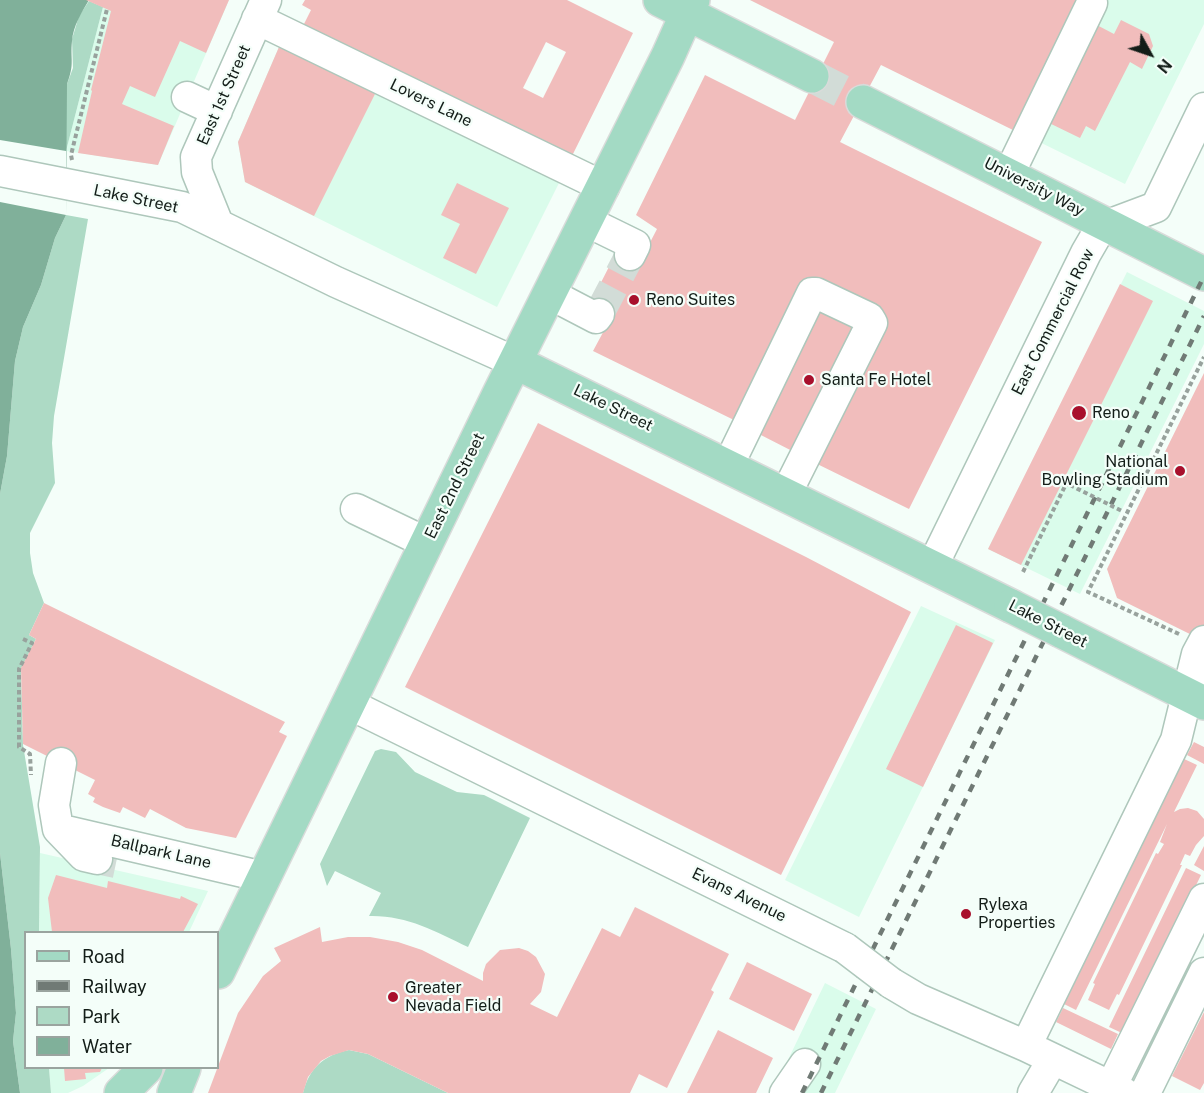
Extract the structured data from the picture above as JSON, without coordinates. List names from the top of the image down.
{
  "streets": {
    "main road": ["University Way", "Lake Street", "East 2nd Street"],
    "street": [
      "East 1st Street",
      "Lovers Lane",
      "East Commercial Row",
      "Ballpark Lane",
      "Evans Avenue"
    ]
  },
  "crossings": [
    ["East 1st Street", "Lovers Lane"],
    ["East 1st Street", "Lake Street"],
    ["Lovers Lane", "East 2nd Street"],
    ["University Way", "East Commercial Row"],
    ["Lake Street", "East Commercial Row"],
    ["Lake Street", "East 2nd Street"],
    ["East 2nd Street", "Ballpark Lane"],
    ["East 2nd Street", "Evans Avenue"]
  ],
  "places": [
    "Reno Suites",
    "Santa Fe Hotel",
    "Reno",
    "National Bowling Stadium",
    "Rylexa Properties",
    "Greater Nevada Field"
  ],
  "legend": [
    "Road",
    "Railway",
    "Park",
    "Water"
  ],
  "north": "bottom right"
}
